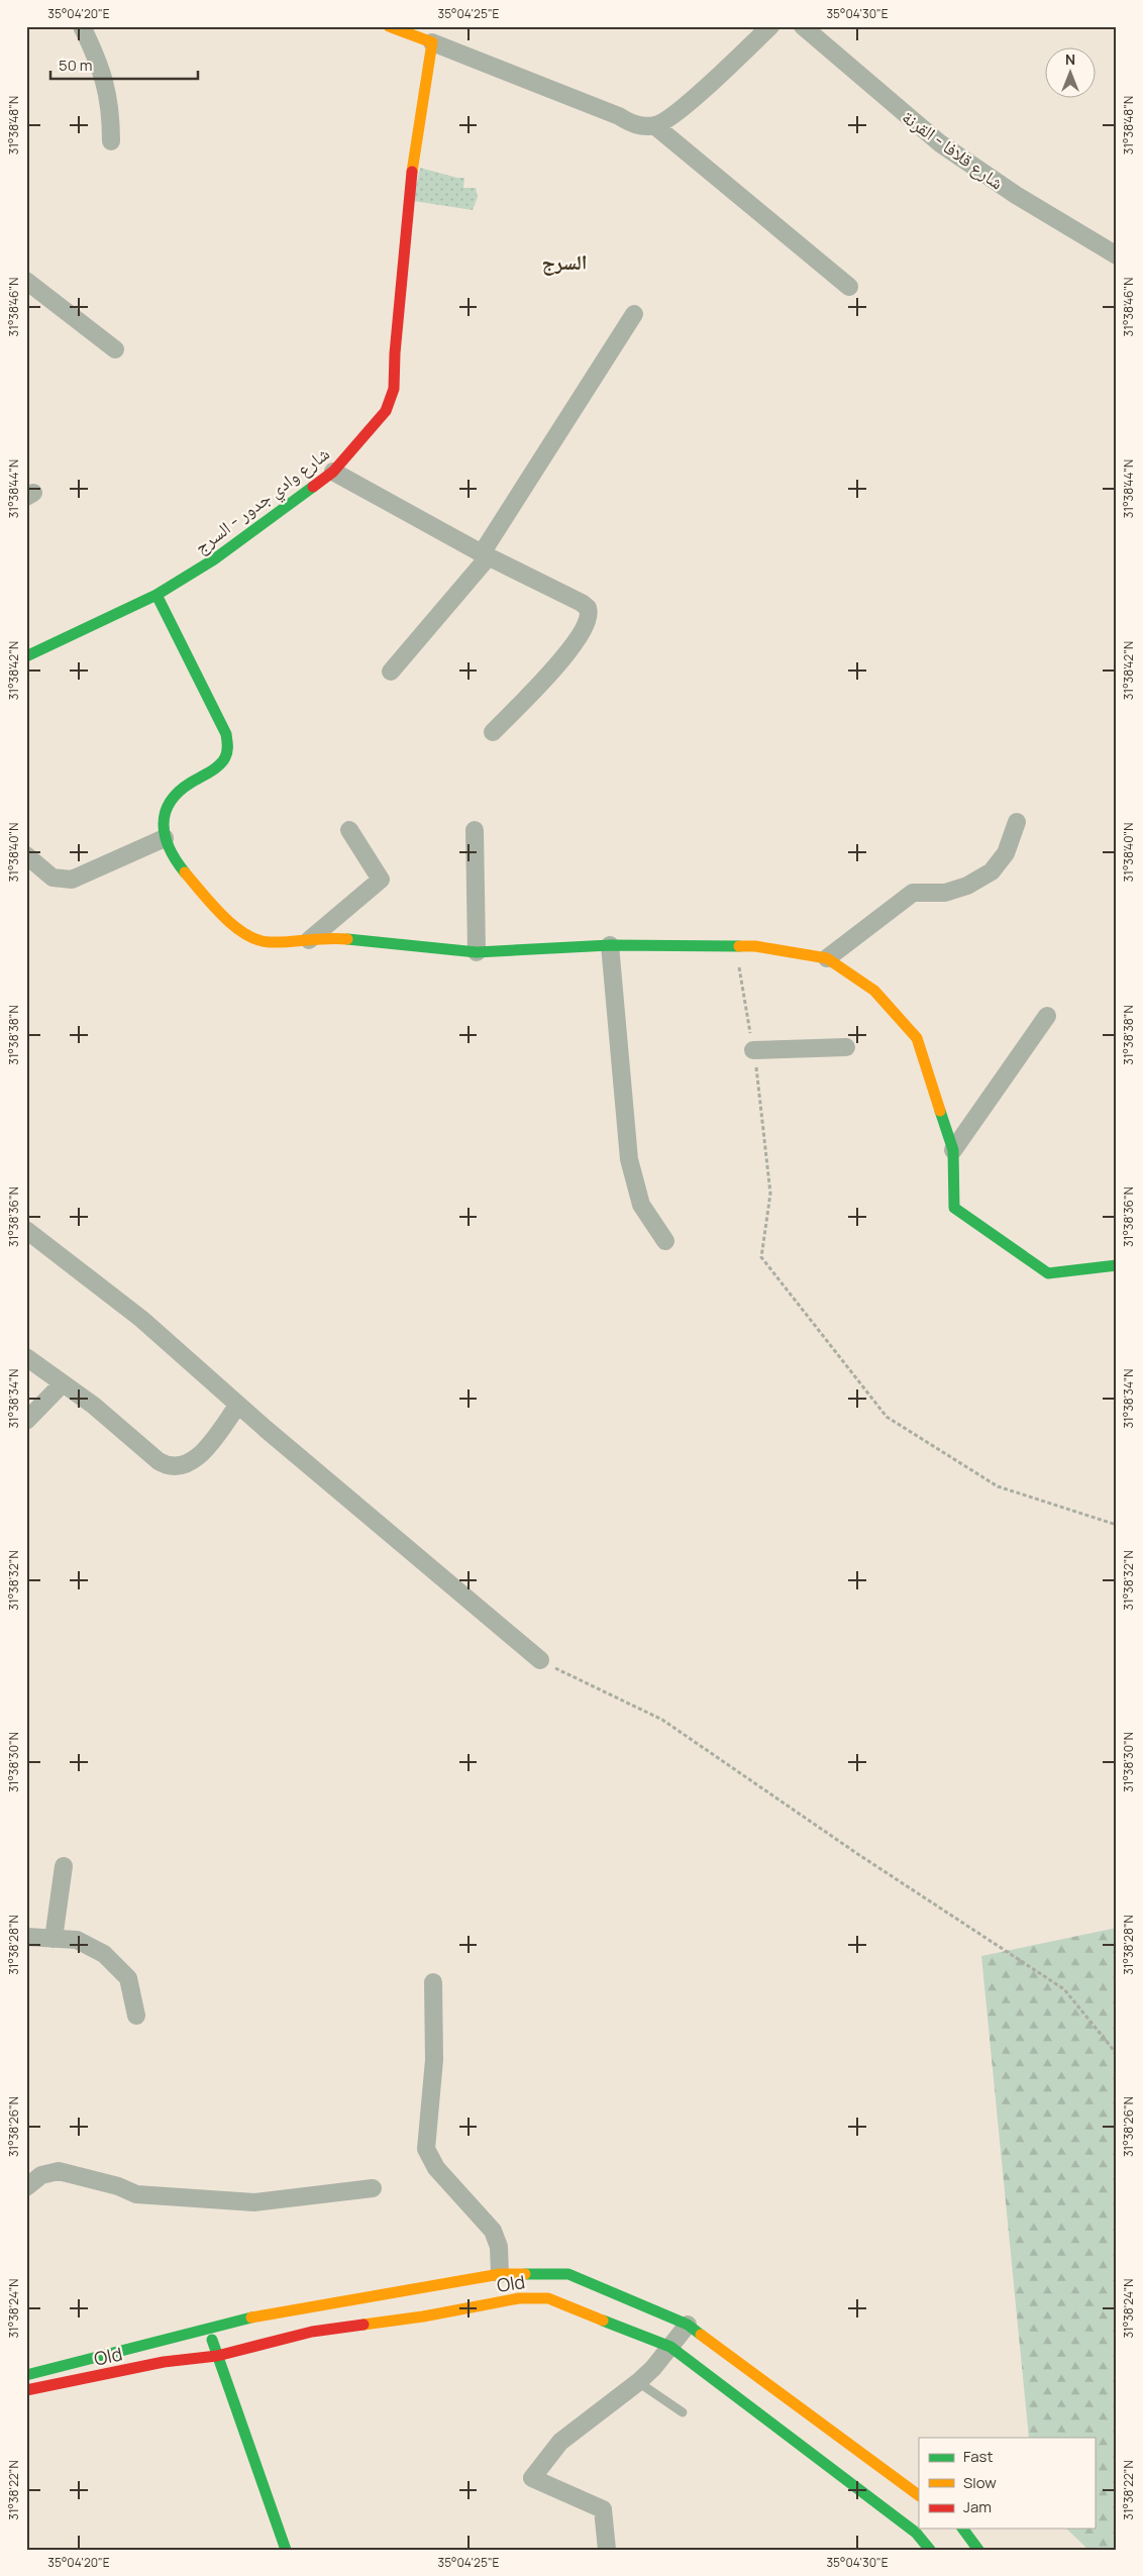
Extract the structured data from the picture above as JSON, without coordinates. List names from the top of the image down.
{
  "streets": {
    "street": ["شارع قلافا - القرنة", "شارع وادي جدور - السرج", "Old"]
  },
  "districts": ["السرج"],
  "legend": ["Fast", "Slow", "Jam"],
  "scale_bar": "50 m",
  "north": "top",
  "coordinates": [
    "35°04'20\"E",
    "35°04'25\"E",
    "35°04'30\"E",
    "31°38'48\"N",
    "31°38'46\"N",
    "31°38'44\"N",
    "31°38'42\"N",
    "31°38'40\"N",
    "31°38'38\"N",
    "31°38'36\"N",
    "31°38'34\"N",
    "31°38'32\"N",
    "31°38'30\"N",
    "31°38'28\"N",
    "31°38'26\"N",
    "31°38'24\"N",
    "31°38'22\"N"
  ]
}
